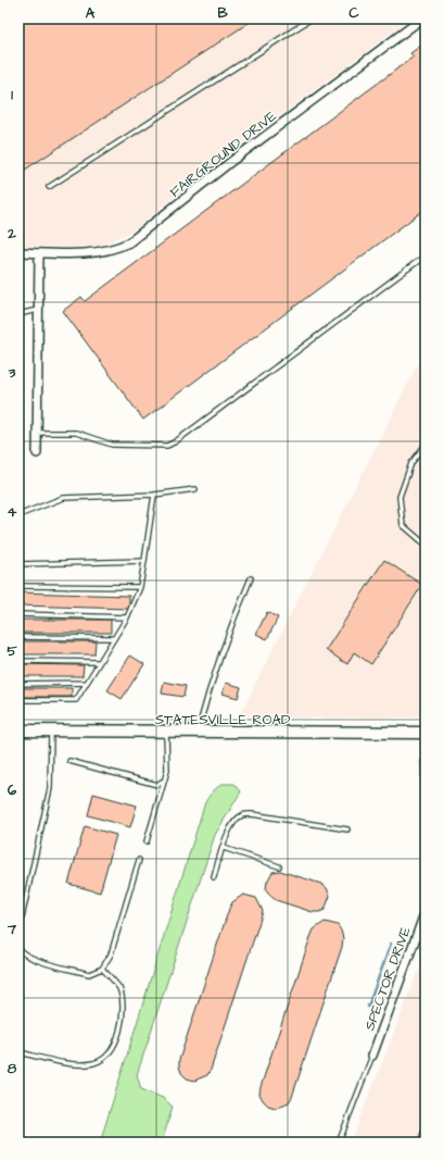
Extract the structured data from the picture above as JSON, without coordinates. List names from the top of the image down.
{
  "streets": {
    "main road": ["STATESVILLE ROAD"],
    "street": ["FAIRGROUND DRIVE", "SPECTOR DRIVE"]
  },
  "grid": {
    "columns": ["A", "B", "C"],
    "rows": [
      "1",
      "2",
      "3",
      "4",
      "5",
      "6",
      "7",
      "8"
    ]
  }
}
